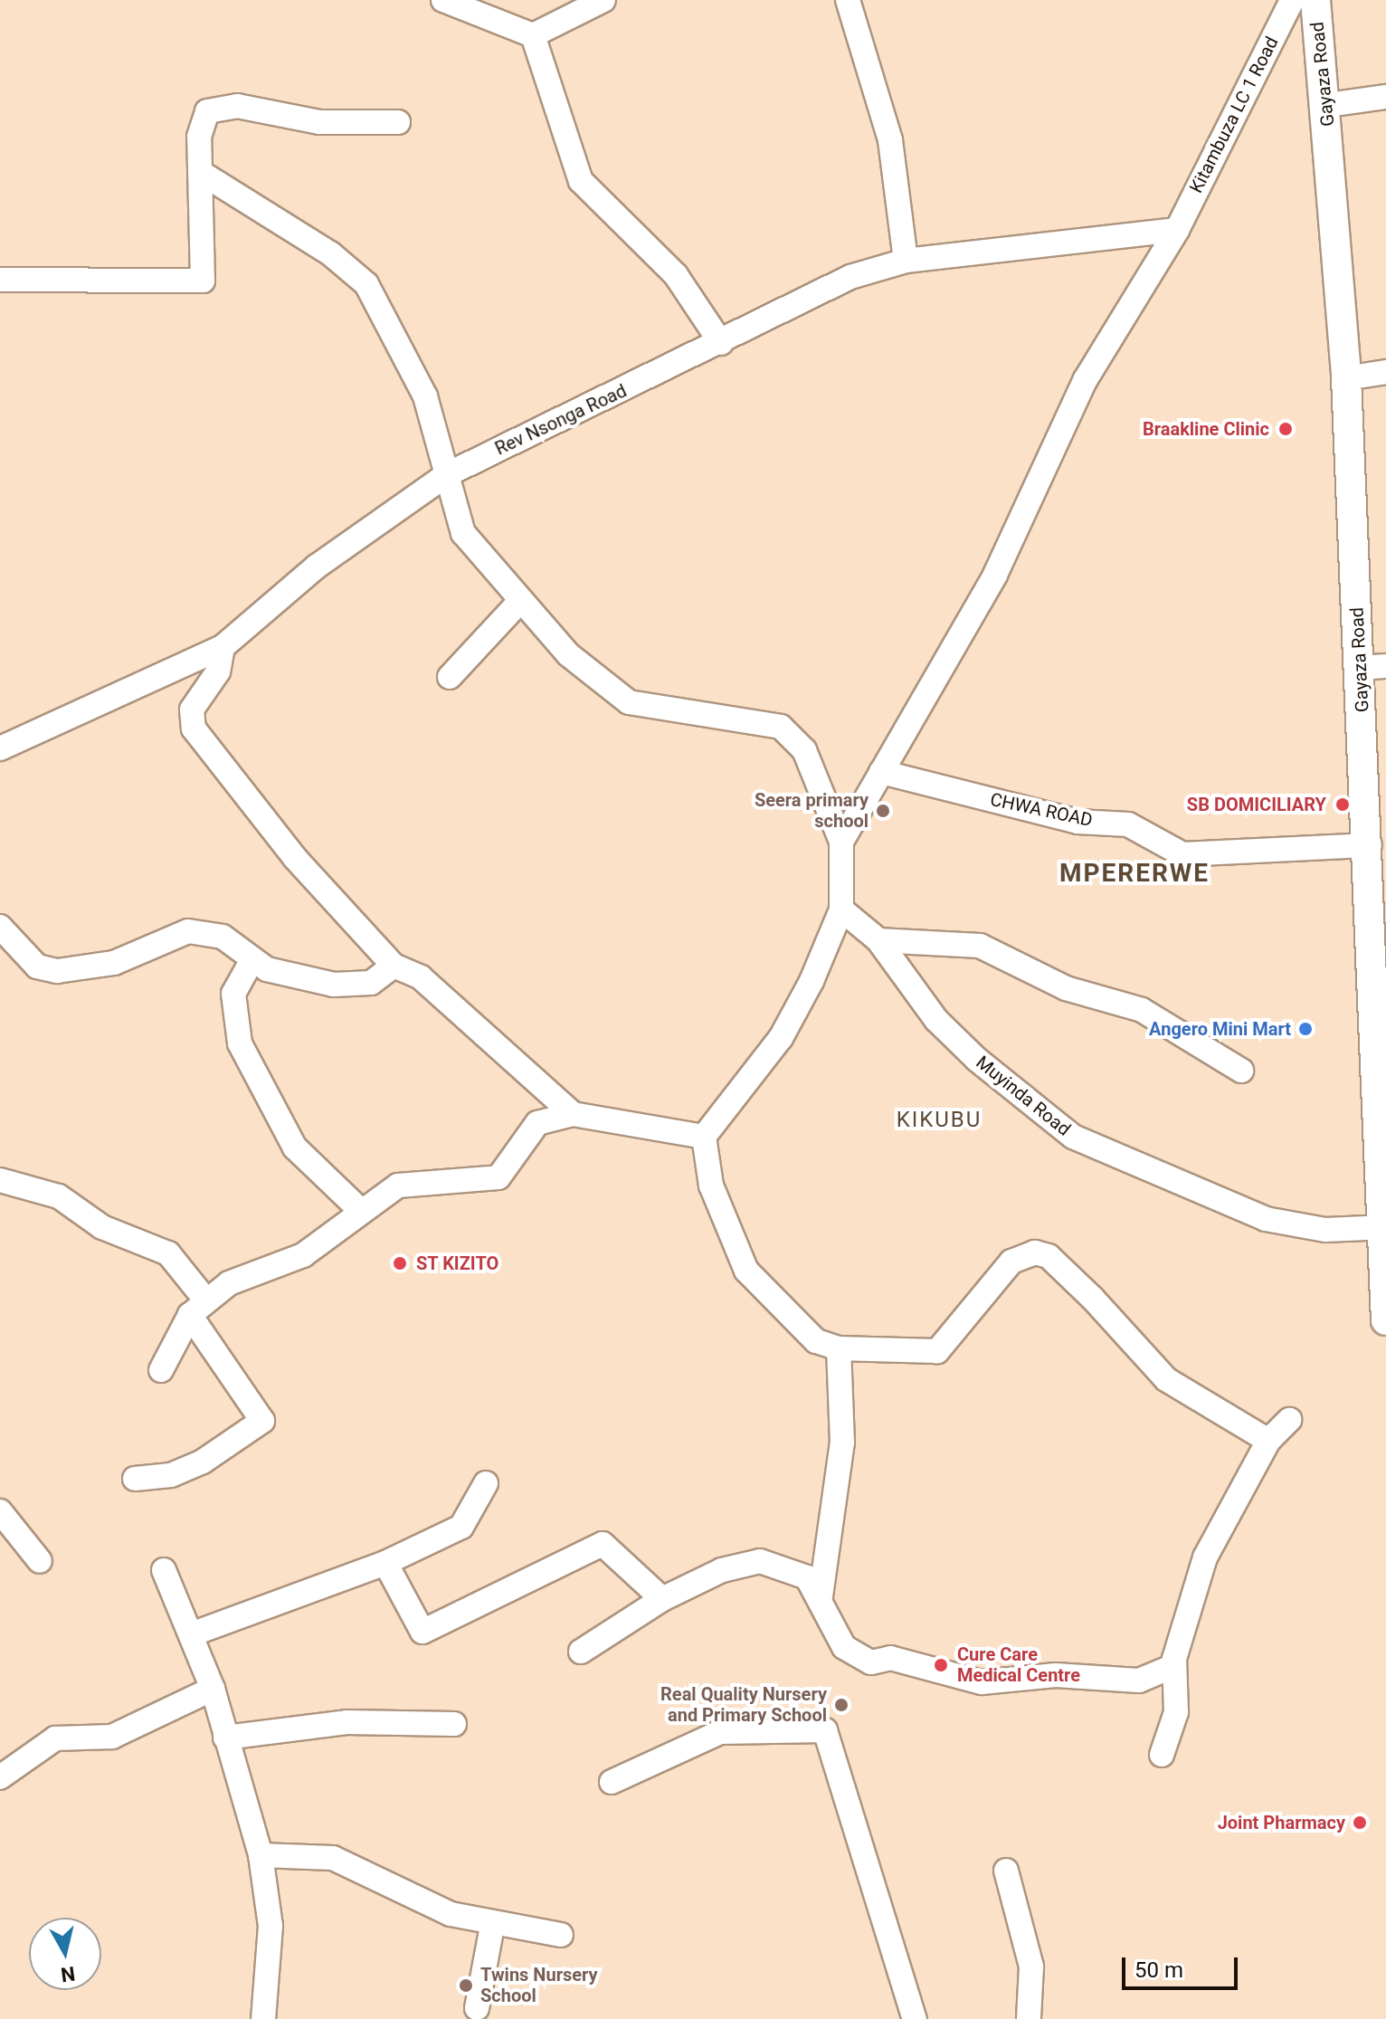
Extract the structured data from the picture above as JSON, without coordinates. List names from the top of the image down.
{
  "streets": {
    "main road": ["Gayaza Road"],
    "street": [
      "Kitambuza LC 1 Road",
      "Rev Nsonga Road",
      "CHWA ROAD",
      "Muyinda Road"
    ]
  },
  "crossings": [
    ["Gayaza Road", "CHWA ROAD"],
    ["Gayaza Road", "Muyinda Road"],
    ["Kitambuza LC 1 Road", "Rev Nsonga Road"],
    ["Kitambuza LC 1 Road", "CHWA ROAD"]
  ],
  "districts": ["MPERERWE", "KIKUBU"],
  "places": [
    "Braakline Clinic",
    "SB DOMICILIARY",
    "Seera primary school",
    "Angero Mini Mart",
    "ST KIZITO",
    "Cure Care Medical Centre",
    "Real Quality Nursery and Primary School",
    "Joint Pharmacy",
    "Twins Nursery School"
  ],
  "scale_bar": "50 m",
  "north": "bottom"
}
